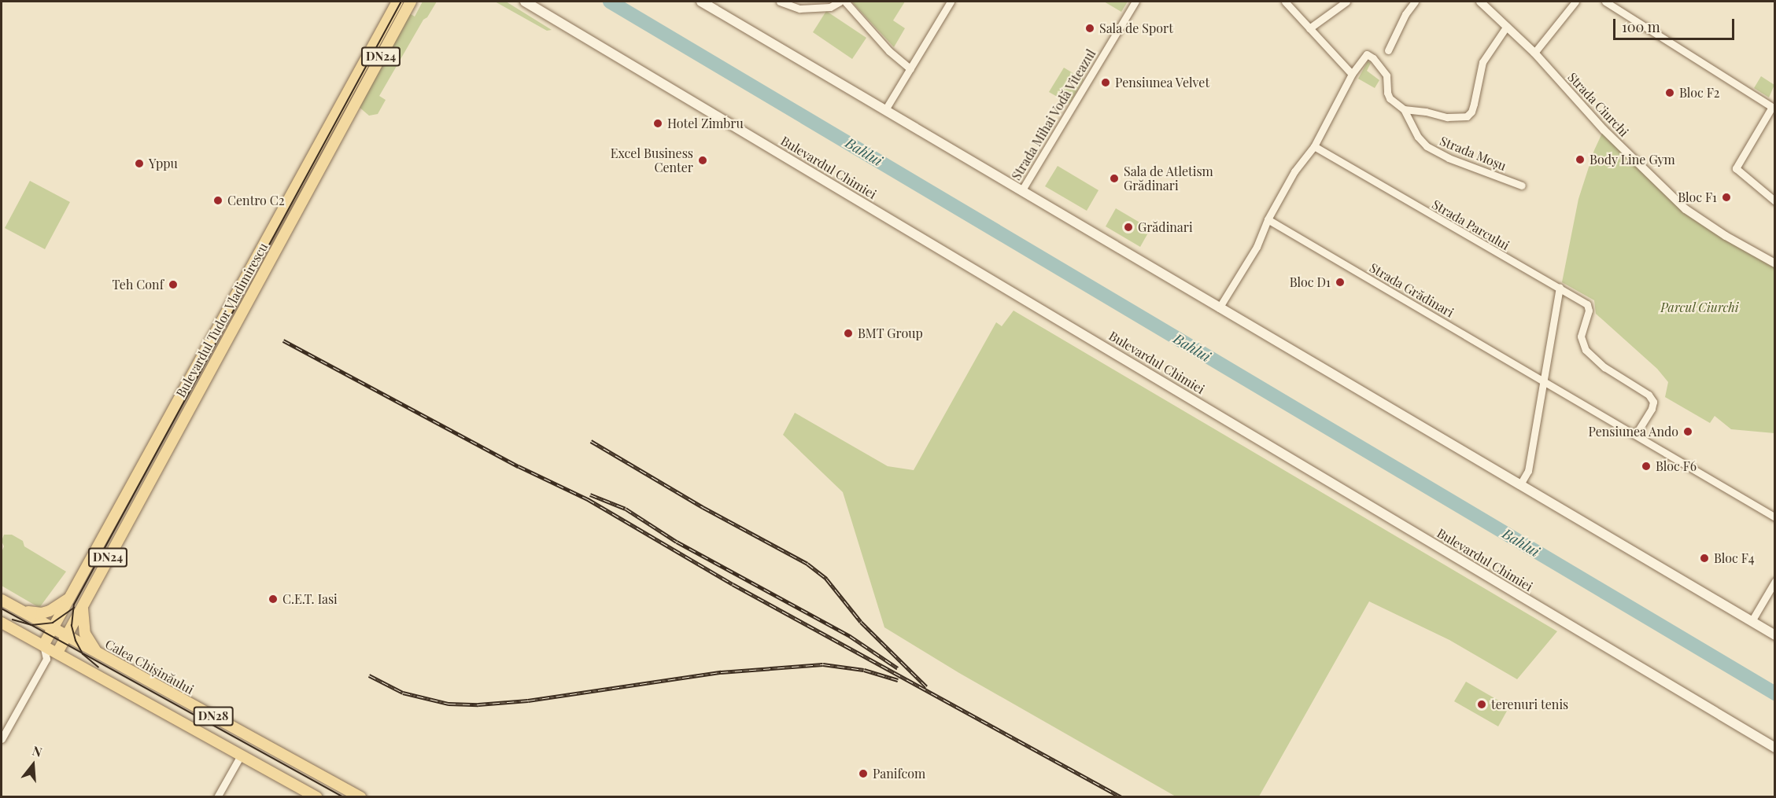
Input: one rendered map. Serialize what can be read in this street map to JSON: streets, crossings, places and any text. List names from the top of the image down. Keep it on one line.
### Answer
{"streets":{"main road":["DN24","Bulevardul Chimiei","Bulevardul Tudor Vladimirescu","Calea Chișinăului","DN28"],"street":["Strada Ciurchi","Strada Mihai Vodă Viteazul","Strada Moșu","Strada Parcului","Strada Grădinari"]},"crossings":[["Strada Parcului","Strada Grădinari"],["Bulevardul Tudor Vladimirescu","Calea Chișinăului"],["Bulevardul Tudor Vladimirescu","DN28"]],"water":["Bahlui"],"parks":["Parcul Ciurchi"],"places":["Sala de Sport","Pensiunea Velvet","Bloc F2","Hotel Zimbru","Body Line Gym","Excel Business Center","Yppu","Sala de Atletism Grădinari","Bloc F1","Centro C2","Grădinari","Bloc D1","Teh Conf","BMT Group","Pensiunea Ando","Bloc F6","Bloc F4","C.E.T. Iasi","terenuri tenis","Panifcom"],"scale_bar":"100 m","north":"top"}
